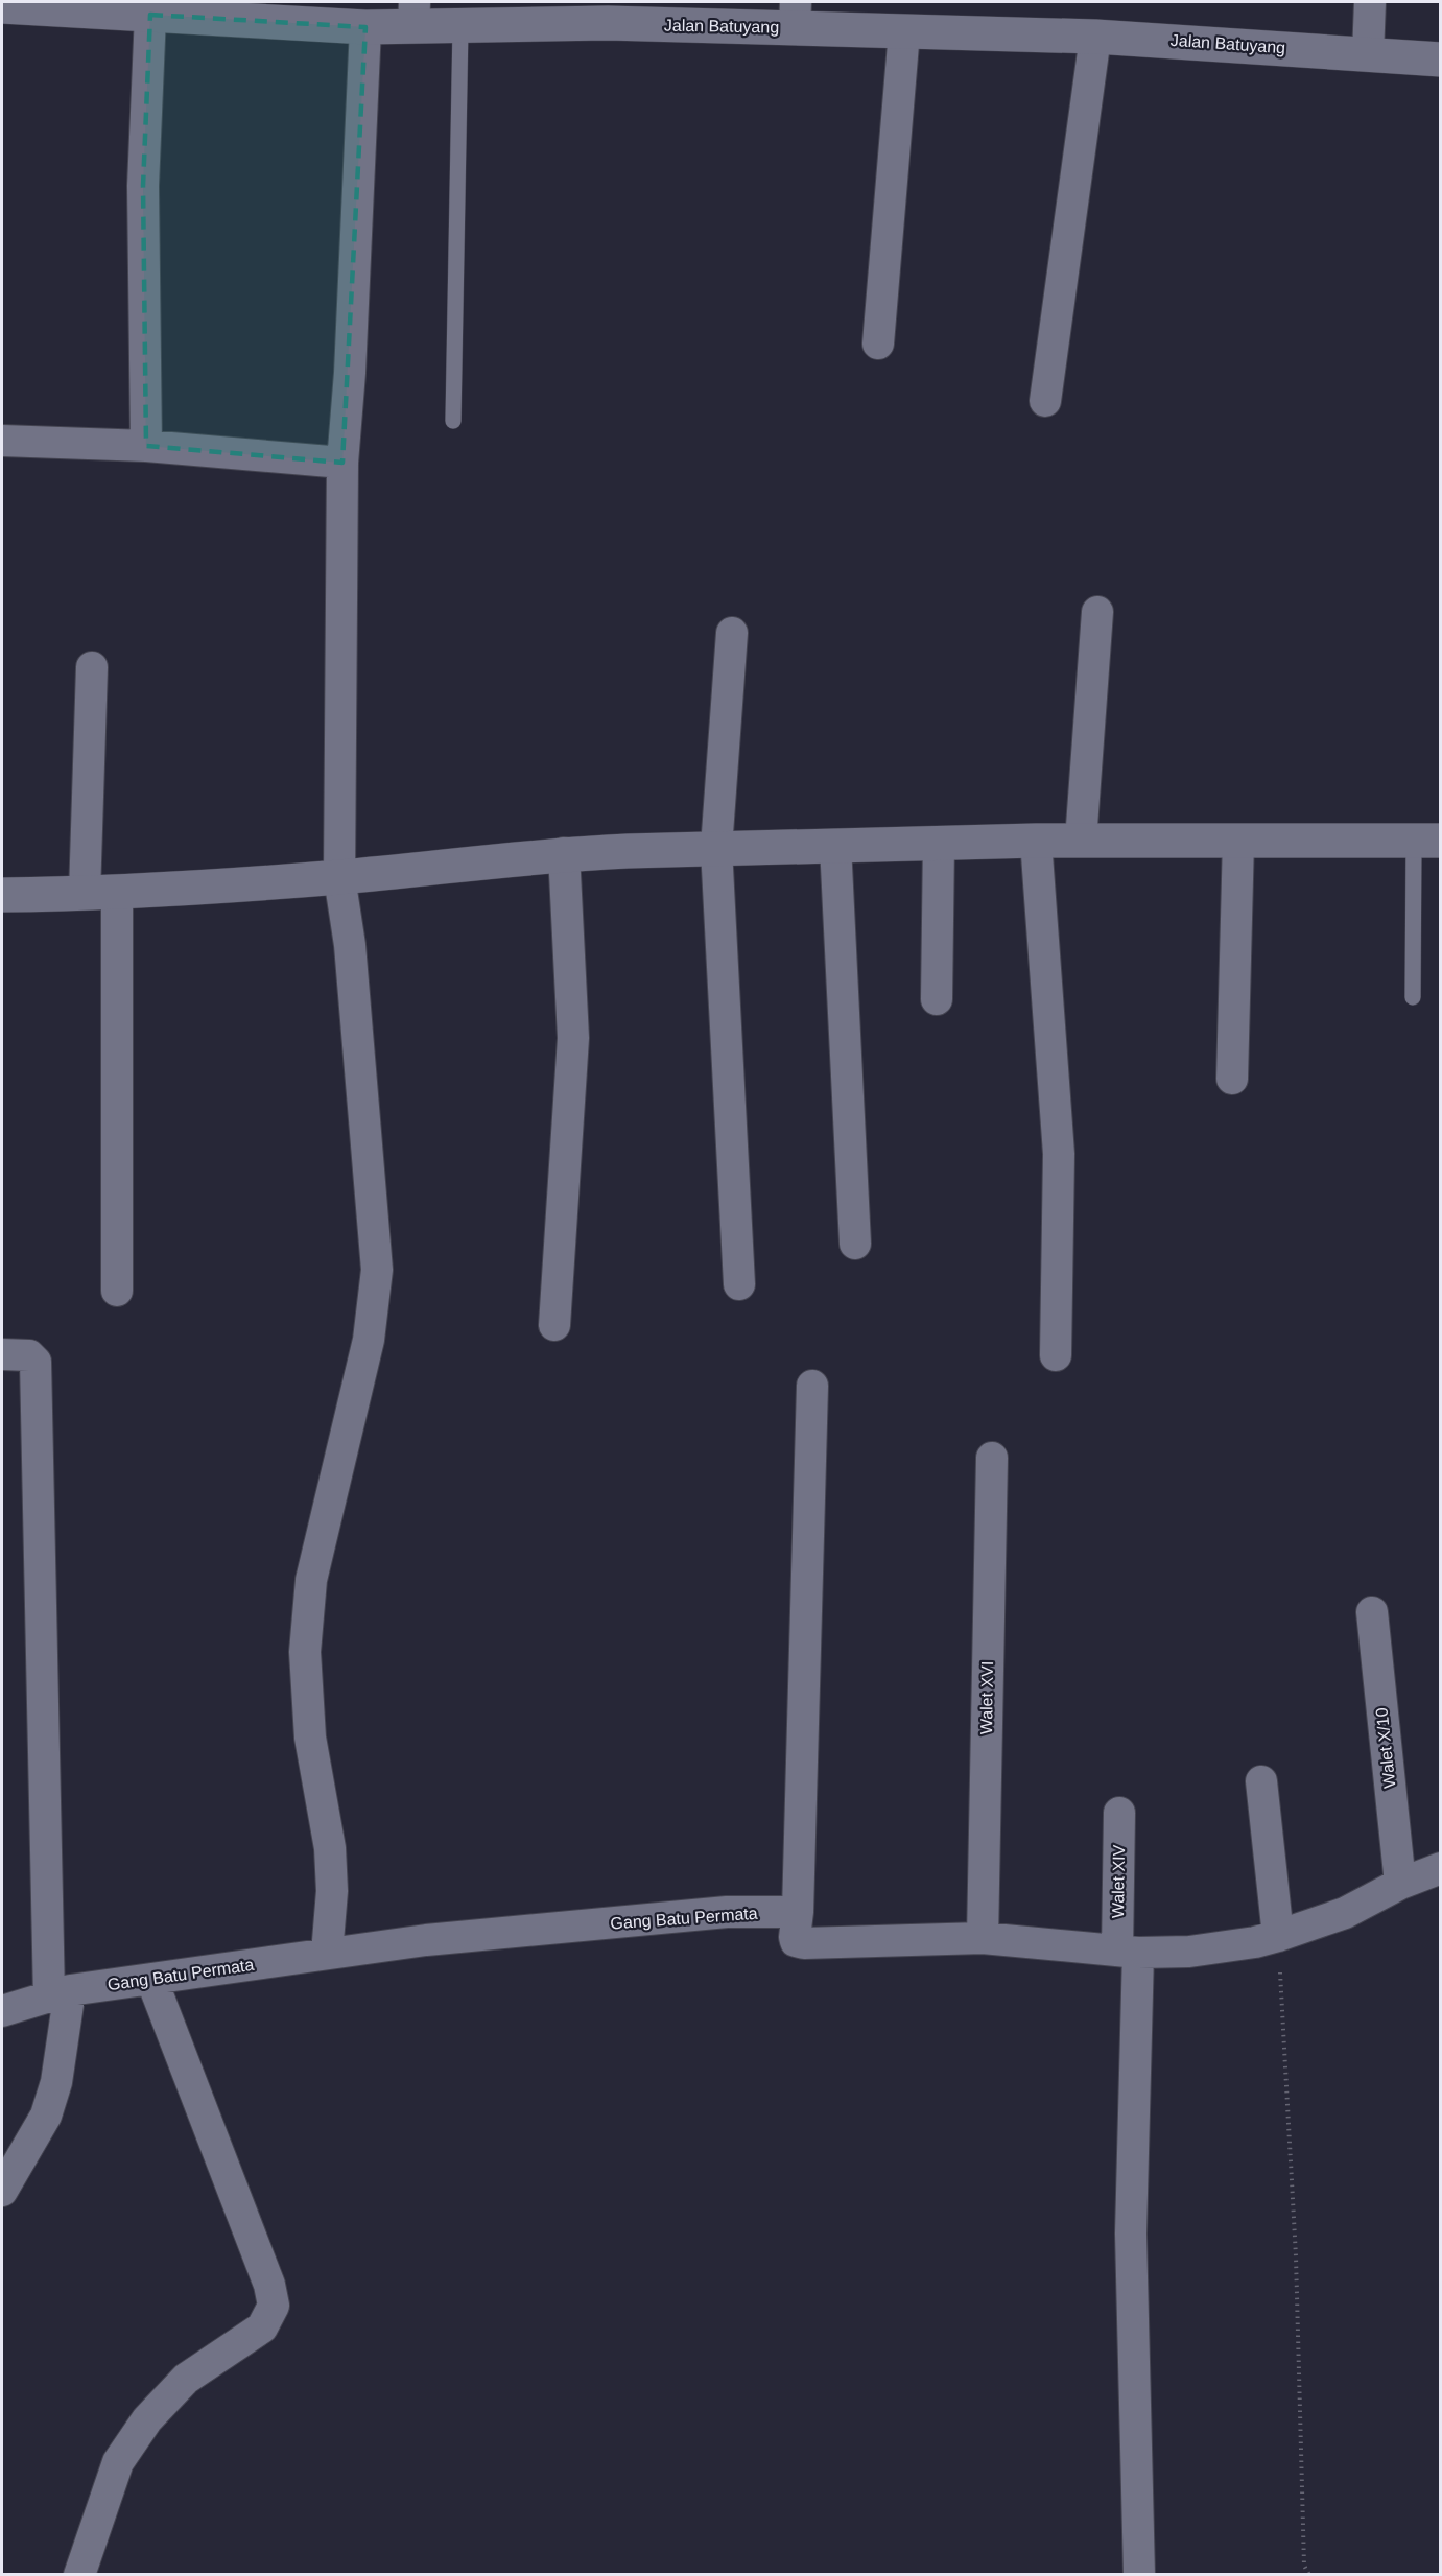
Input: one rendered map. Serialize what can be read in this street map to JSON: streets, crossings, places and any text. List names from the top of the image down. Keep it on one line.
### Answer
{"streets":{"street":["Jalan Batuyang","Walet XVI","Walet X/10","Walet XIV","Gang Batu Permata"]}}
